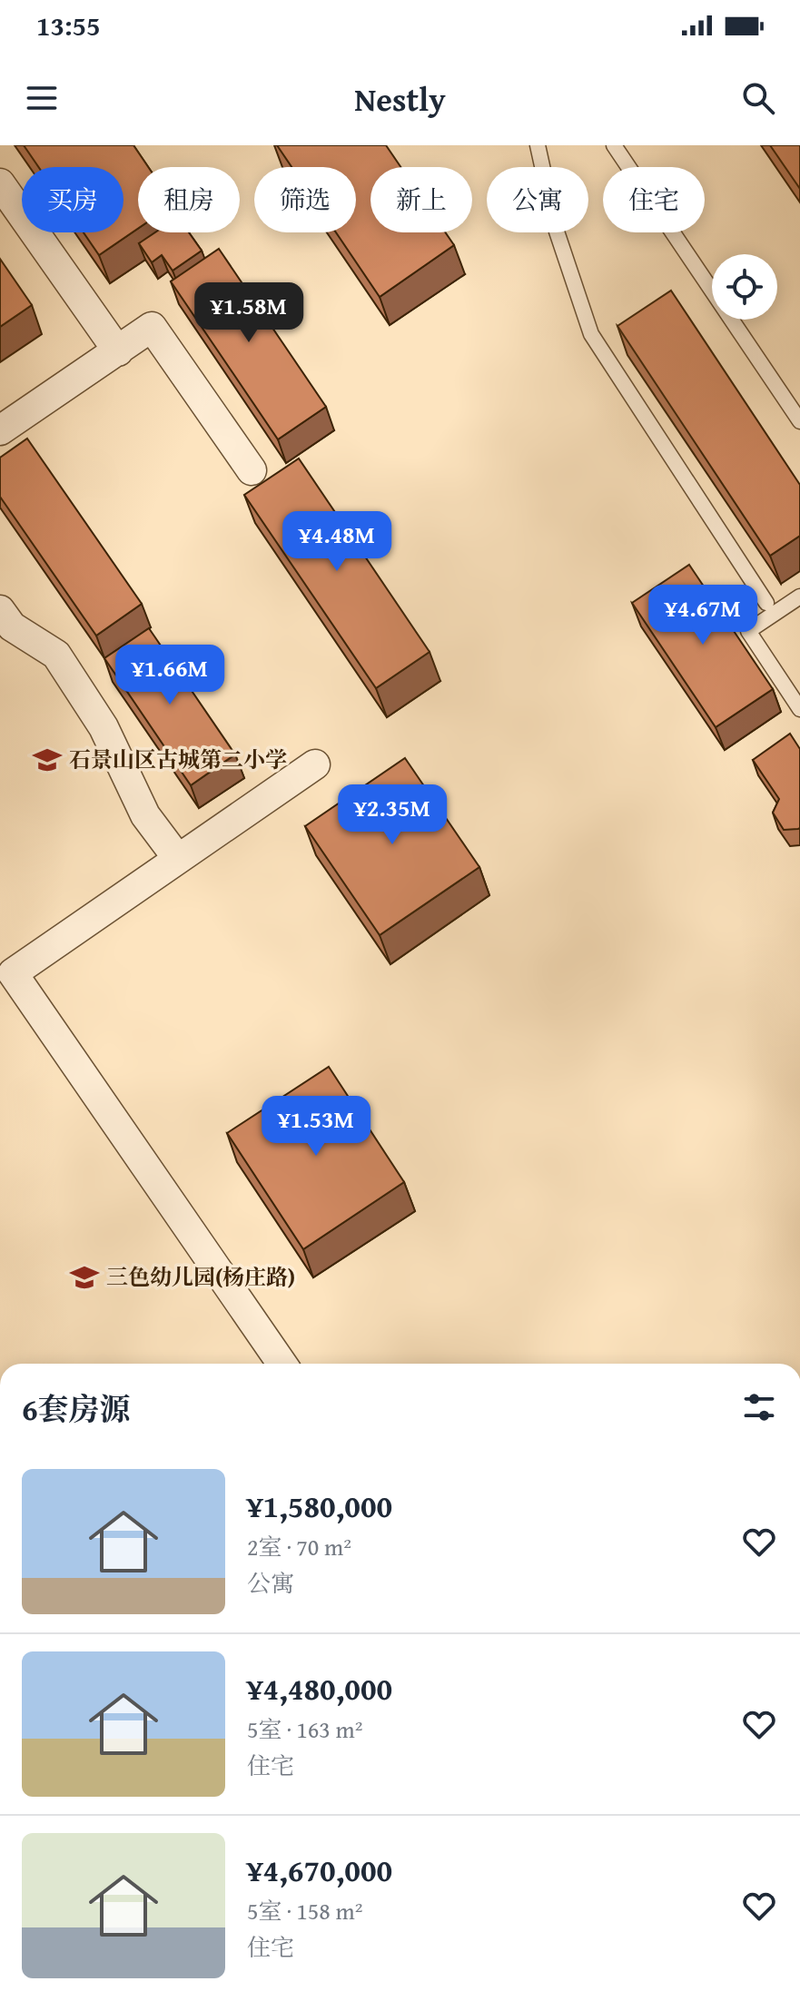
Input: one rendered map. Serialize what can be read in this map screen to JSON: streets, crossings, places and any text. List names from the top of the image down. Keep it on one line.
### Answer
{"places":{"school or university":["石景山区古城第二小学","三色幼儿园(杨庄路)"]},"page":{"status":"13:55","header":"Nestly","chip":["买房","租房","筛选","新上","公寓","住宅"],"price":["¥1.58M","¥4.48M","¥4.67M","¥1.66M","¥2.35M","¥1.53M"],"heading":"6套房源","list":[{"name":"¥1,580,000","note":"2室 · 70 m² · 公寓"},{"name":"¥4,480,000","note":"5室 · 163 m² · 住宅"},{"name":"¥4,670,000","note":"5室 · 158 m² · 住宅"}]}}
